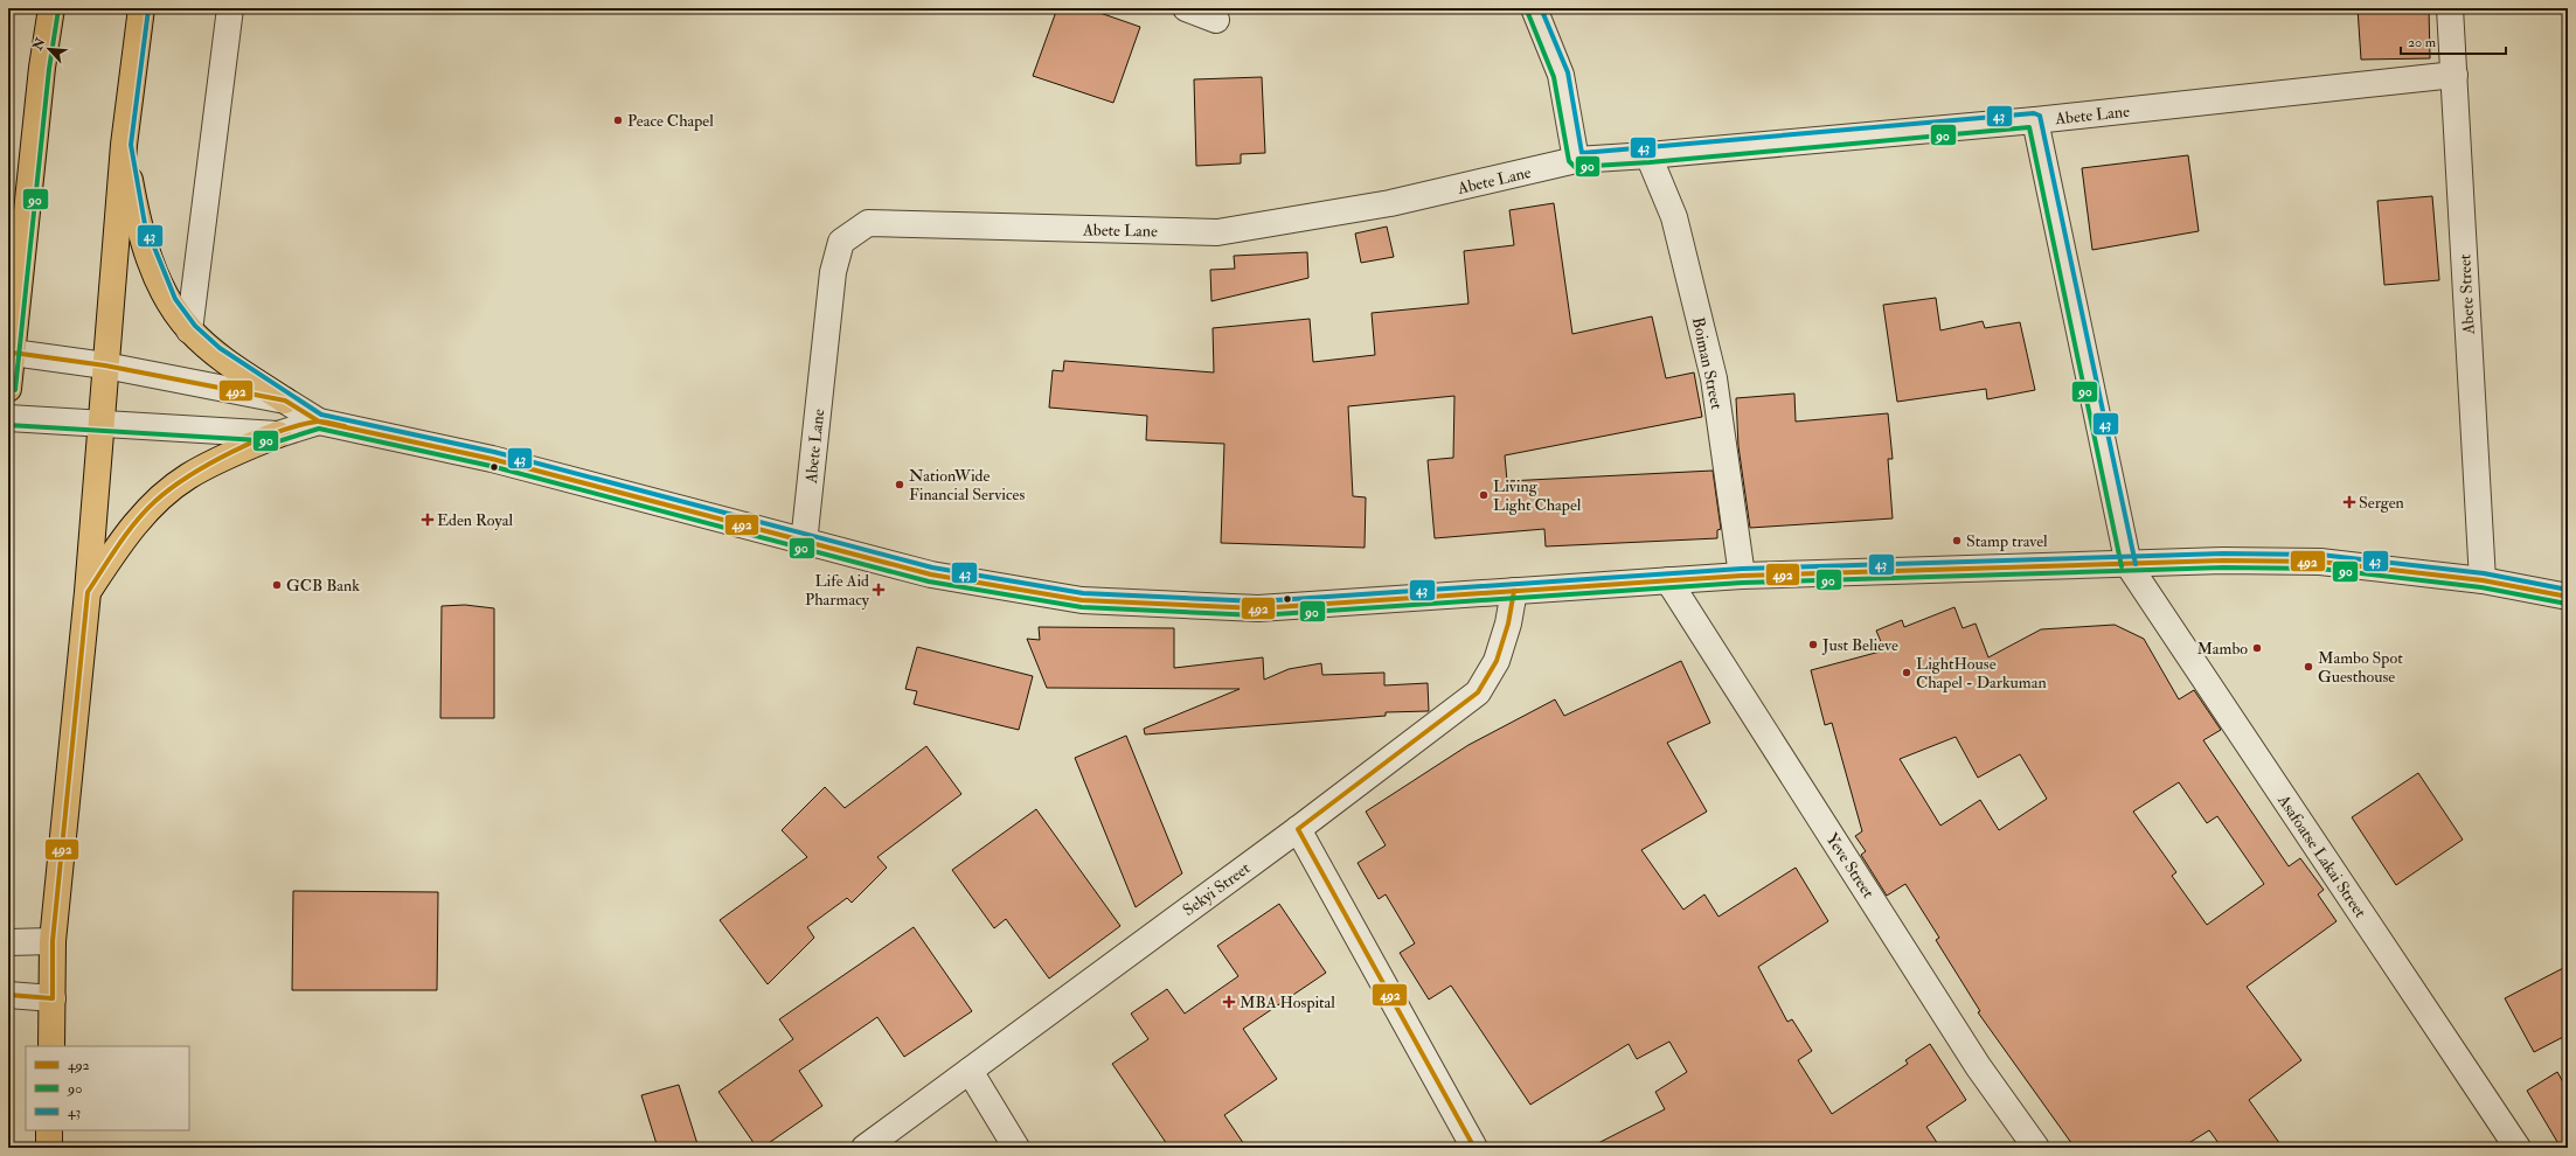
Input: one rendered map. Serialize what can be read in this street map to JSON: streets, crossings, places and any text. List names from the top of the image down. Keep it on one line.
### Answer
{"streets":{"street":["Abete Lane","Abete Street","Boiman Street","Asafoatse Lakai Street","Yeve Street","Sekyi Street"]},"crossings":[["Abete Lane","Abete Street"],["Abete Lane","Boiman Street"]],"places":{"other":["Peace Chapel","NationWide Financial Services","Living Light Chapel","Stamp travel","GCB Bank","Just Believe","Mambo","Mambo Spot Guesthouse","LightHouse Chapel - Darkuman"],"health":["Sergen","Eden Royal","Life Aid Pharmacy","MBA Hospital"]},"lines":["transit line 43","transit line 90","transit line 492"],"legend":["492","90","43"],"scale_bar":"20 m","north":"top left"}
